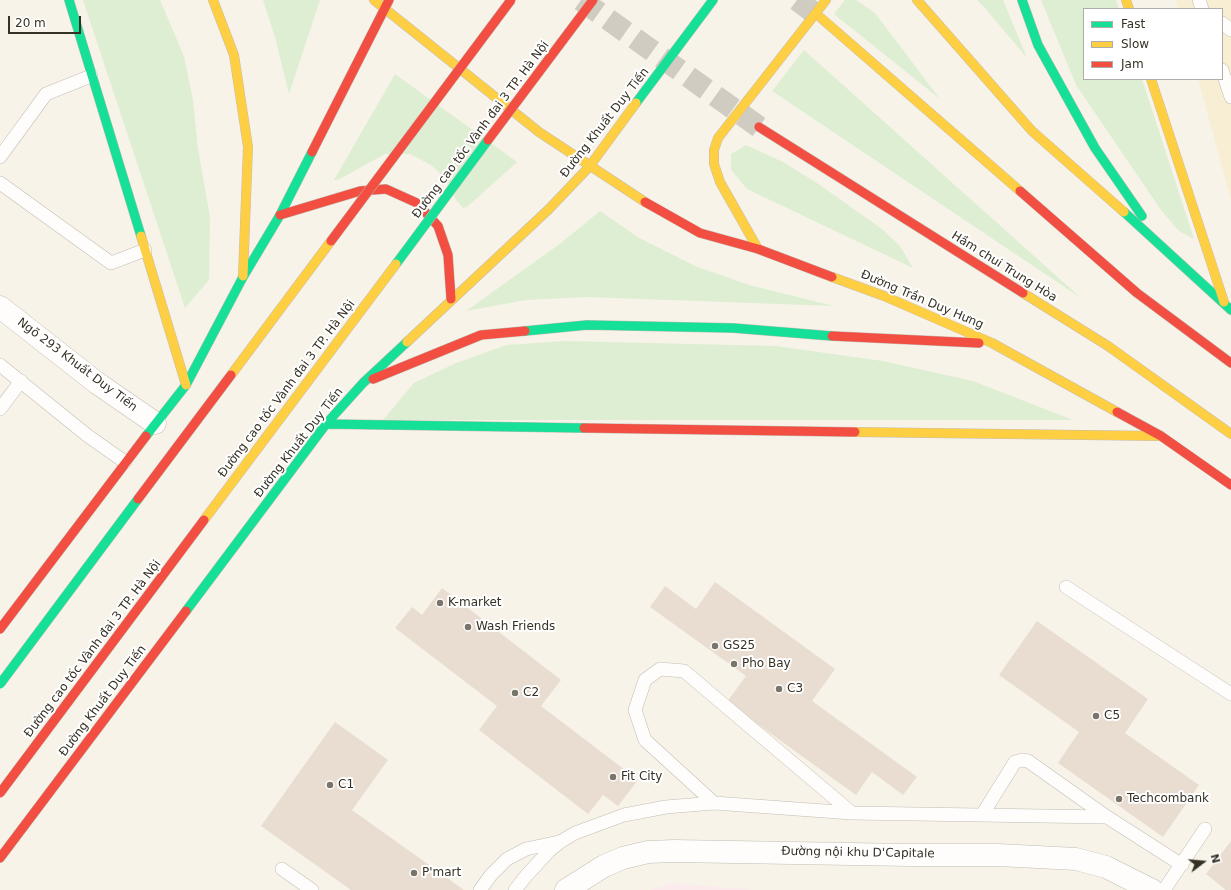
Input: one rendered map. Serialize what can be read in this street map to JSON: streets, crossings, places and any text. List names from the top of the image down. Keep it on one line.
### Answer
{"streets":{"main road":["Đường Khuất Duy Tiến","Đường cao tốc Vành đai 3 TP. Hà Nội","Hầm chui Trung Hòa","Đường Trần Duy Hưng"],"street":["Ngõ 293 Khuất Duy Tiến","Đường nội khu D'Capitale"]},"crossings":[["Đường Khuất Duy Tiến","Đường Trần Duy Hưng"]],"places":["K-market","Wash Friends","GS25","Pho Bay","C3","C2","C5","Fit City","C1","Techcombank","P'mart"],"legend":["Fast","Slow","Jam"],"scale_bar":"20 m","north":"right"}
